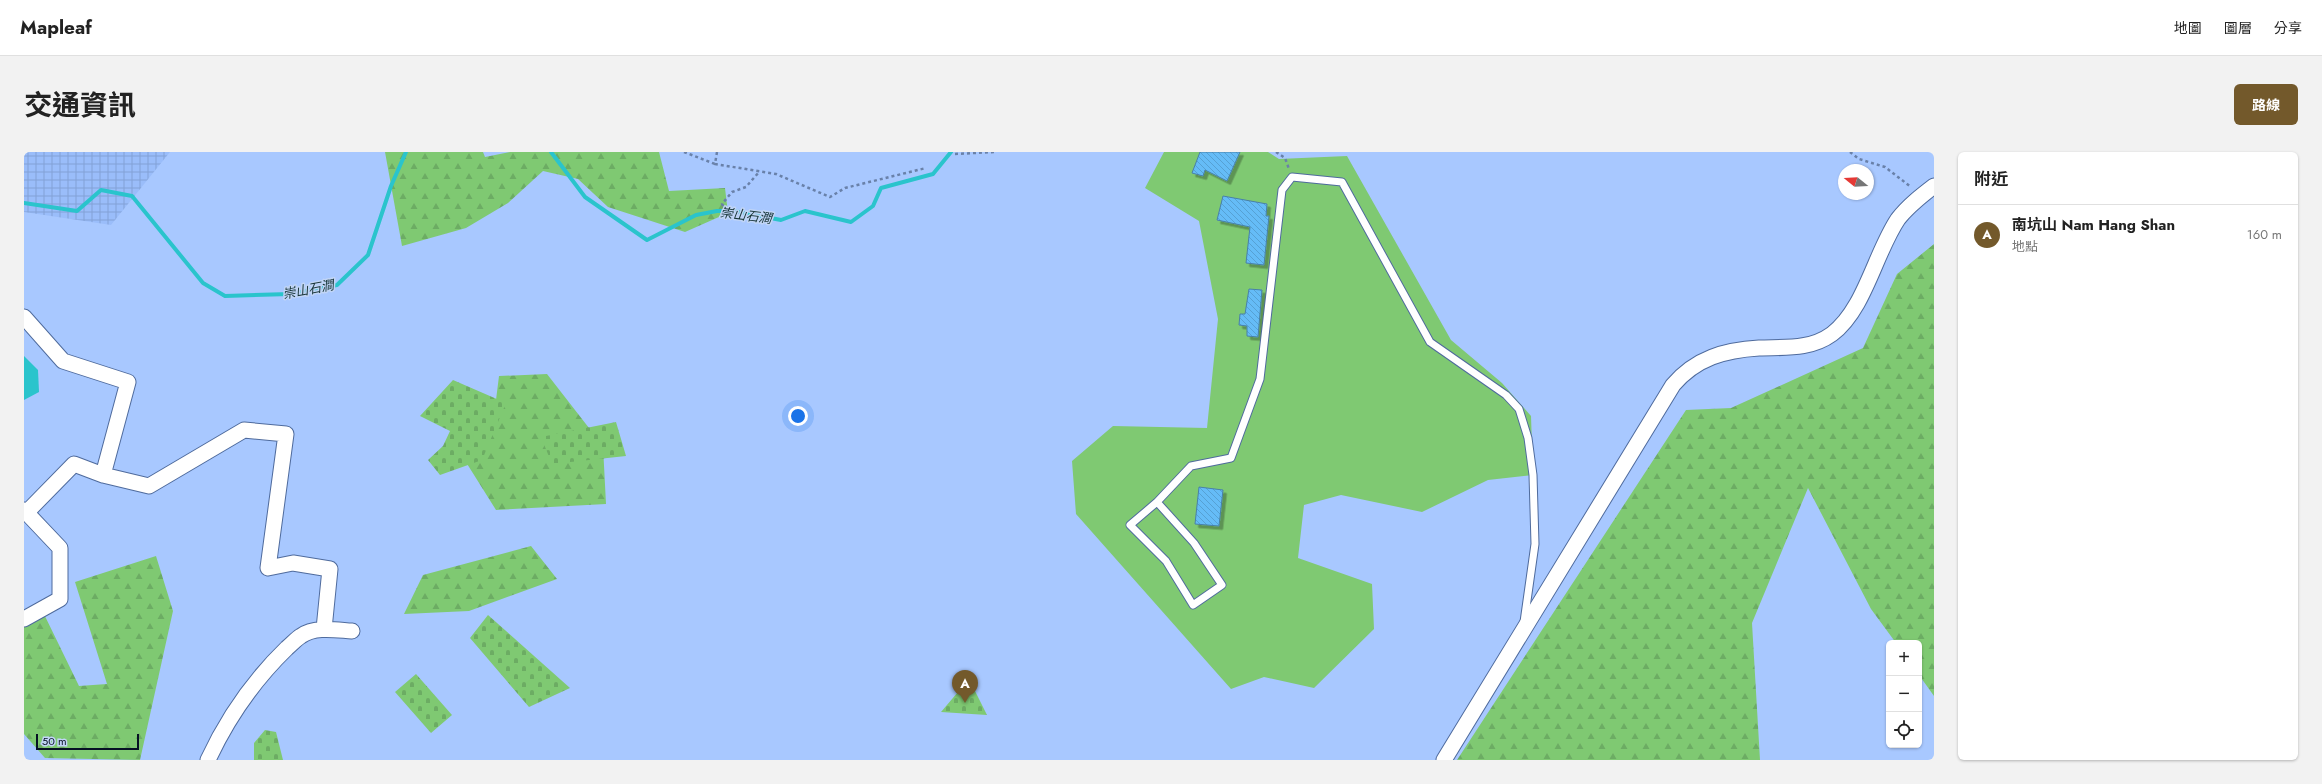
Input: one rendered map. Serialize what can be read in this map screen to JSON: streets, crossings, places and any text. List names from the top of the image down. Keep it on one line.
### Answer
{"water":["崇山石澗"],"scale_bar":"50 m","north":"left","page":{"header":"Mapleaf","nav":["地圖","圖層","分享"],"title":"交通資訊","buttons":"路線","heading":"附近","list":[{"mark":"A","name":"南坑山 Nam Hang Shan","note":"地點","value":"160 m"}],"map_buttons":["+","−"],"pins":"A","scale":"50 m"}}
